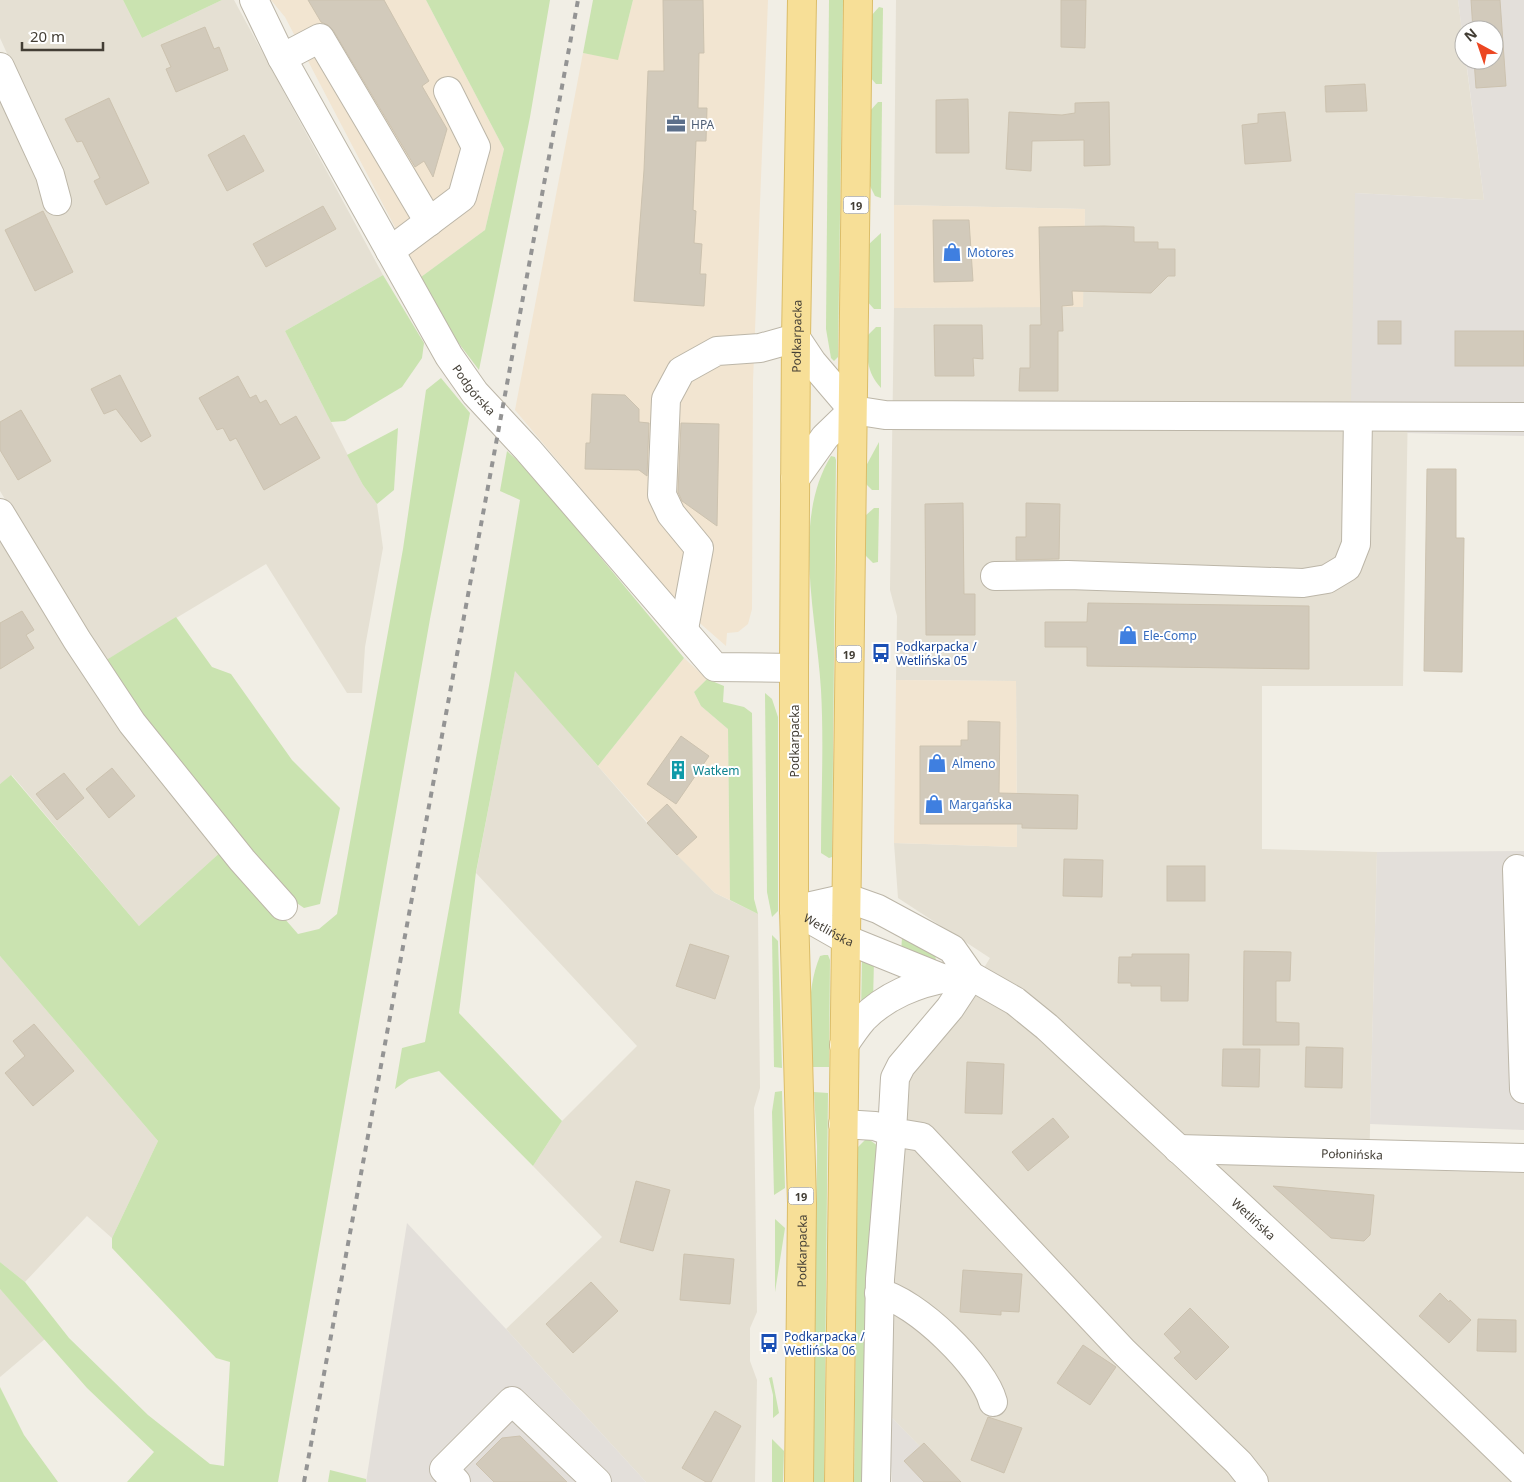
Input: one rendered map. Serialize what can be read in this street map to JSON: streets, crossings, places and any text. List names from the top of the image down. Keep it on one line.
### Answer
{"streets":{"main road":["19","Podkarpacka"],"street":["Podgórska","Wetlińska","Połonińska"]},"crossings":[["19","Wetlińska"],["Podkarpacka","Podgórska"],["Podkarpacka","Wetlińska"],["Wetlińska","Połonińska"]],"places":{"office":["HPA"],"shop":["Motores","Ele-Comp","Almeno","Margańska"],"bus stop":["Podkarpacka / Wetlińska 05","Podkarpacka / Wetlińska 06"],"building":["Watkem"]},"scale_bar":"20 m","north":"top left"}
